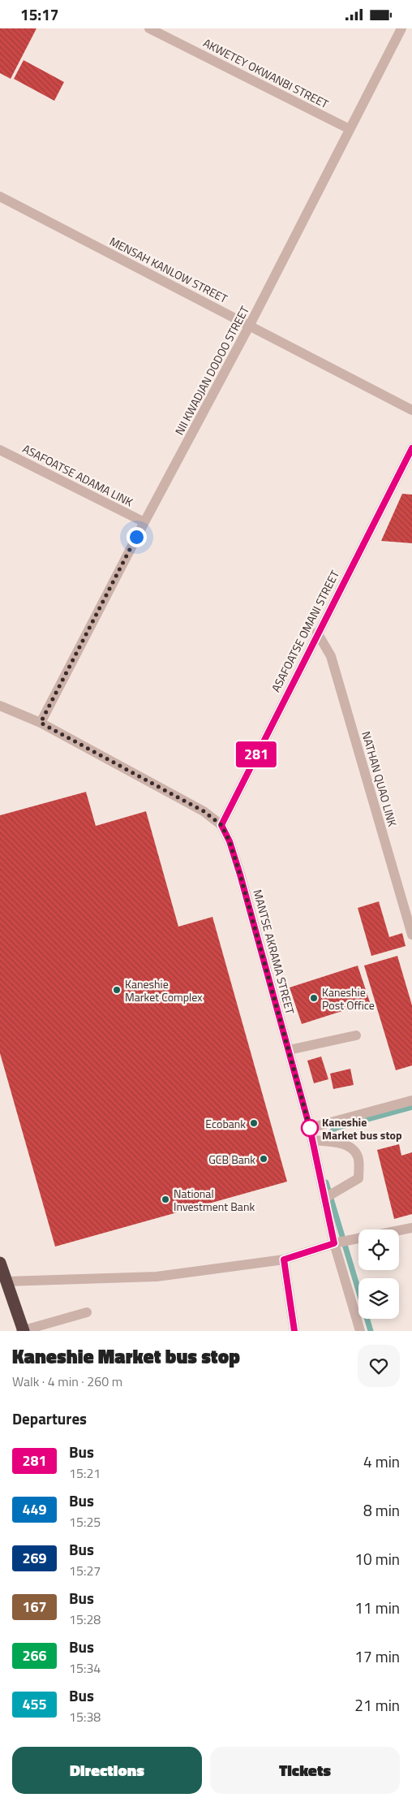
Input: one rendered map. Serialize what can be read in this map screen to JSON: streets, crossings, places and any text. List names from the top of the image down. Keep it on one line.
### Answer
{"streets":{"street":["AKWETEY OKWANBI STREET","MENSAH KANLOW STREET","NII KWADJAN DODOO STREET","ASAFOATSE ADAMA LINK","ASAFOATSE OMANI STREET","NATHAN QUAO LINK","MANTSE AKRAMA STREET"]},"crossings":[["AKWETEY OKWANBI STREET","NII KWADJAN DODOO STREET"],["MENSAH KANLOW STREET","NII KWADJAN DODOO STREET"],["NII KWADJAN DODOO STREET","ASAFOATSE ADAMA LINK"],["NII KWADJAN DODOO STREET","MANTSE AKRAMA STREET"],["ASAFOATSE OMANI STREET","NATHAN QUAO LINK"],["ASAFOATSE OMANI STREET","MANTSE AKRAMA STREET"]],"places":["Kaneshie Market Complex","Kaneshie Post Office","Ecobank","Kaneshie Market bus stop","GCB Bank","National Investment Bank"],"lines":["bus line 281"],"page":{"status":"15:17","on_map":"281","heading":[["Kaneshie Market bus stop","Walk · 4 min · 260 m"],"Departures"],"list":[{"mark":"281","name":"Bus","note":"15:21","value":"4 min"},{"mark":"449","name":"Bus","note":"15:25","value":"8 min"},{"mark":"269","name":"Bus","note":"15:27","value":"10 min"},{"mark":"167","name":"Bus","note":"15:28","value":"11 min"},{"mark":"266","name":"Bus","note":"15:34","value":"17 min"},{"mark":"455","name":"Bus","note":"15:38","value":"21 min"}],"buttons":["Directions","Tickets"]}}
